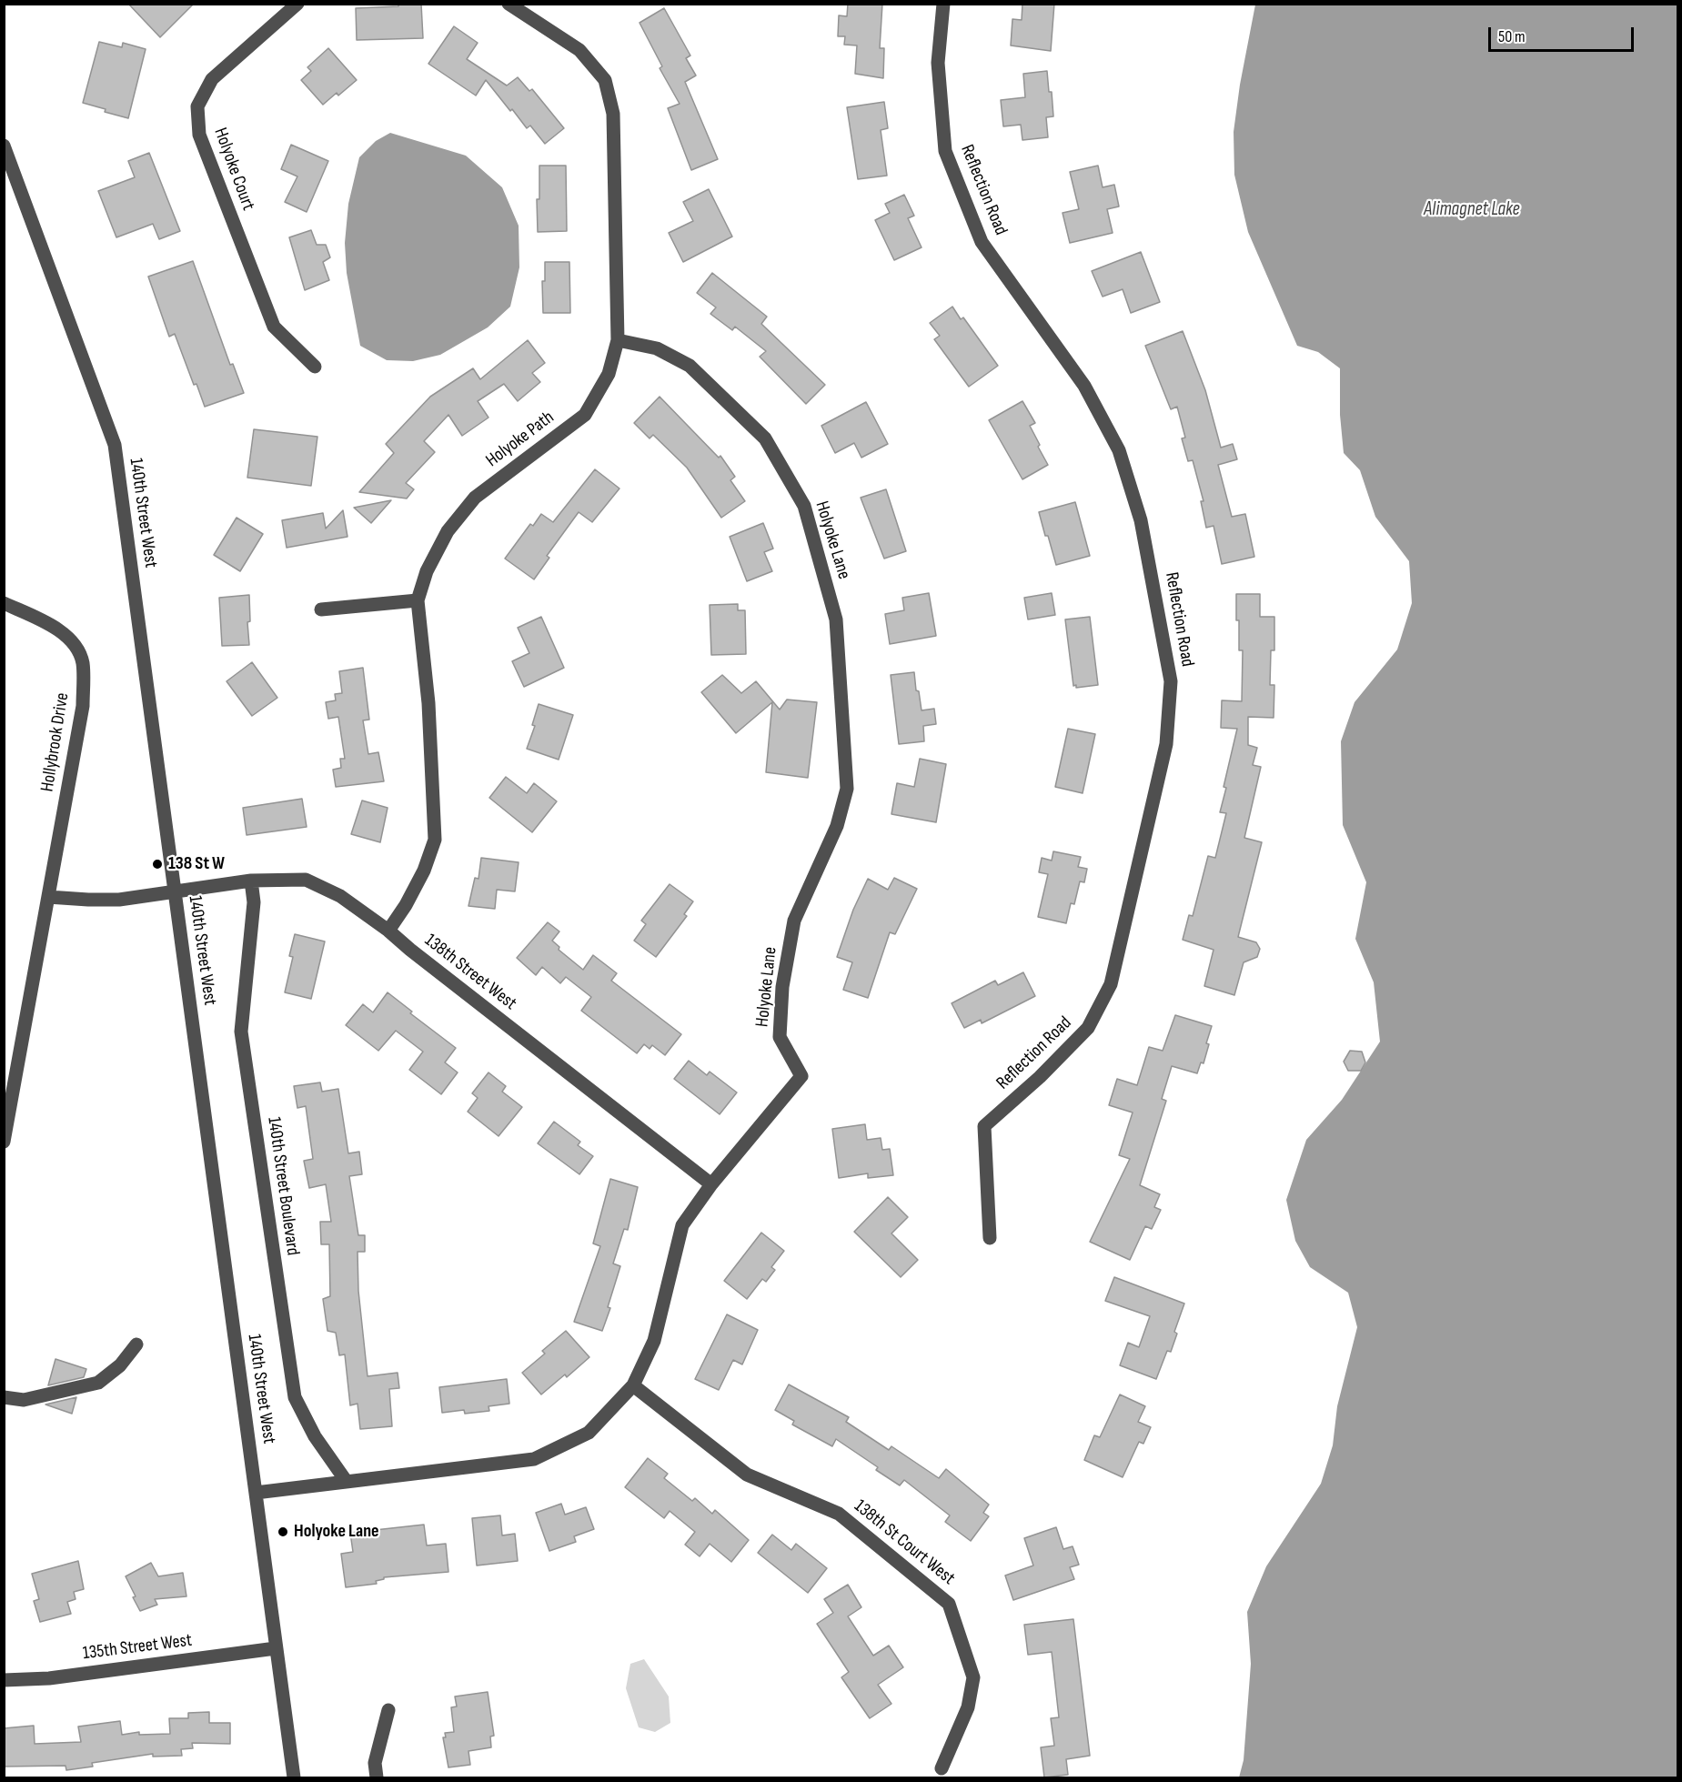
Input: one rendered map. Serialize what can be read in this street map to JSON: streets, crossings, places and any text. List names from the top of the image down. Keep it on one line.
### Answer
{"streets":{"street":["Holyoke Court","Reflection Road","Holyoke Path","140th Street West","Holyoke Lane","Hollybrook Drive","138th Street West","140th Street Boulevard","138th St Court West","135th Street West"]},"crossings":[["Holyoke Path","Holyoke Lane"],["Holyoke Path","138th Street West"],["140th Street West","Holyoke Lane"],["140th Street West","138th Street West"],["140th Street West","135th Street West"],["Holyoke Lane","138th Street West"],["Holyoke Lane","140th Street Boulevard"],["Holyoke Lane","138th St Court West"],["Hollybrook Drive","138th Street West"],["138th Street West","140th Street Boulevard"]],"water":["Alimagnet Lake"],"places":["138 St W","Holyoke Lane"],"scale_bar":"50 m"}
